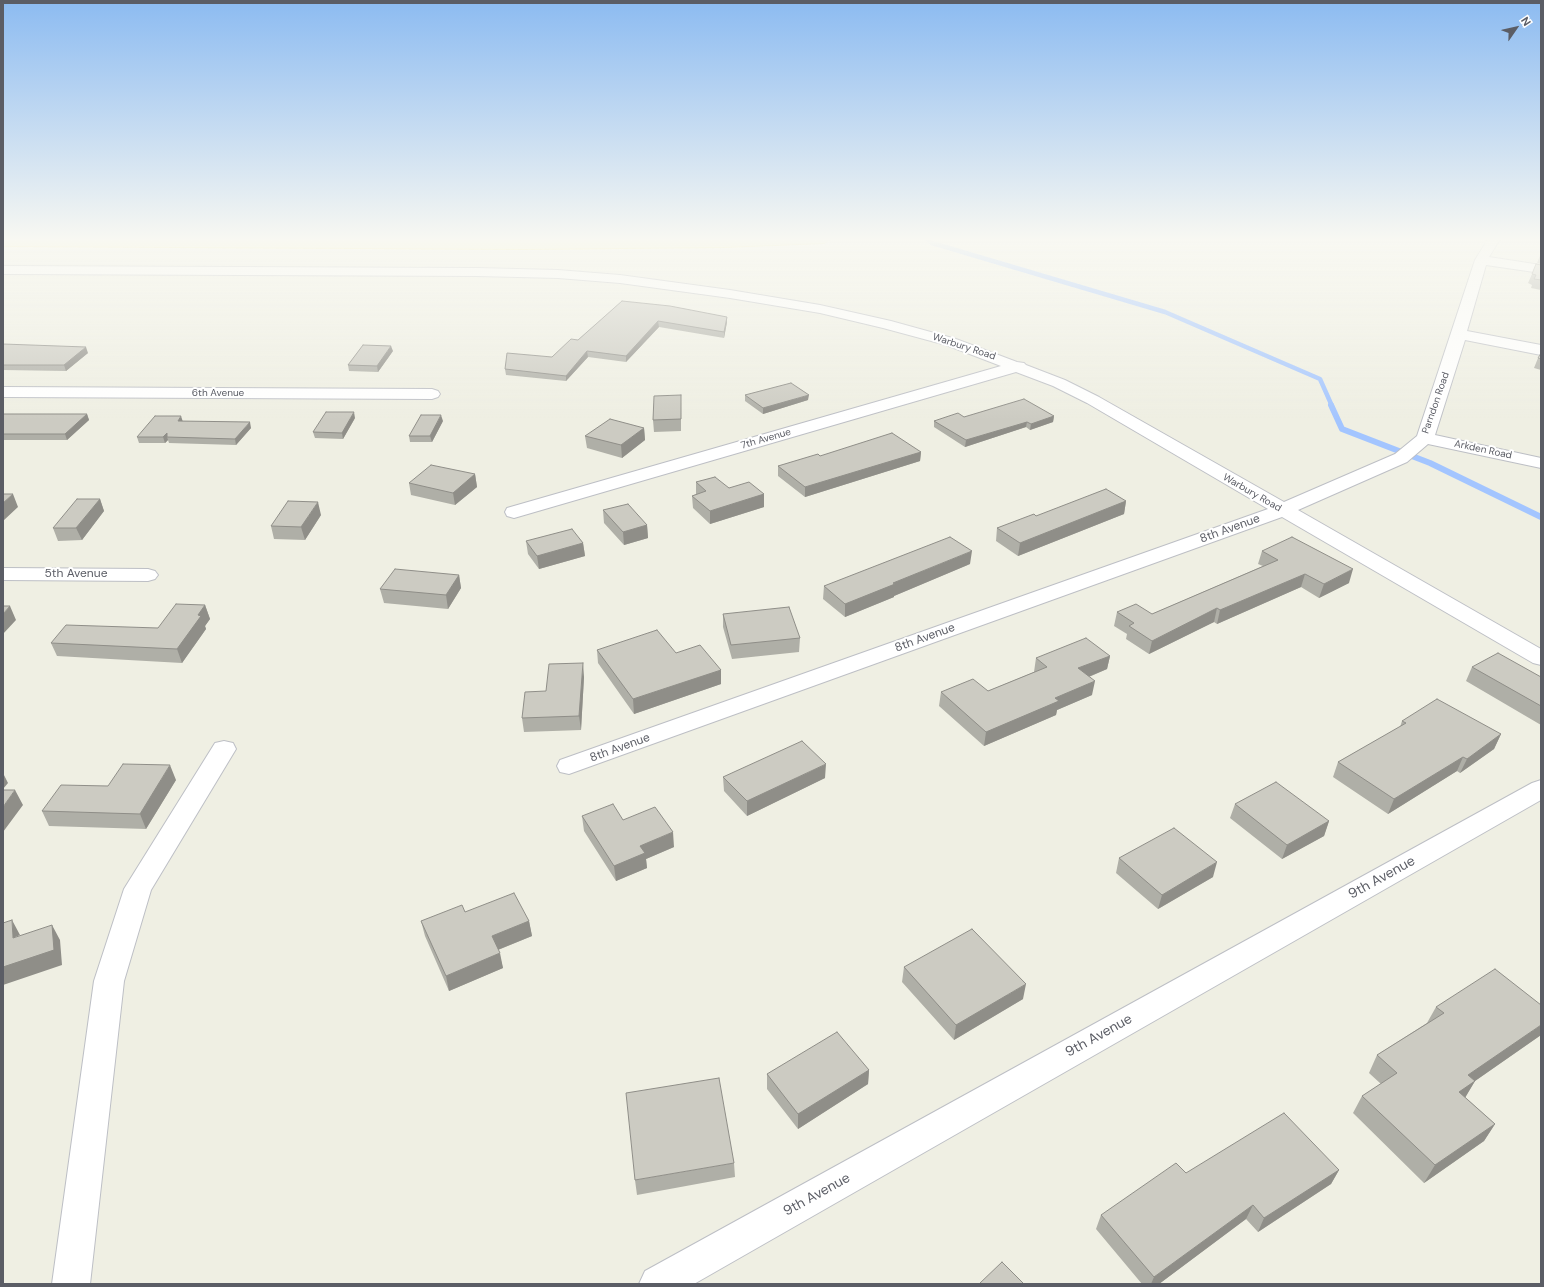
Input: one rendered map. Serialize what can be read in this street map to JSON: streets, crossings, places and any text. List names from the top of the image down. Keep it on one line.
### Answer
{"streets":{"street":["Warbury Road","6th Avenue","Parndon Road","7th Avenue","Arkden Road","8th Avenue","5th Avenue","9th Avenue"]},"crossings":[["Warbury Road","Parndon Road"],["Warbury Road","7th Avenue"],["Warbury Road","8th Avenue"],["Parndon Road","Arkden Road"],["Parndon Road","8th Avenue"]],"north":"top right"}
